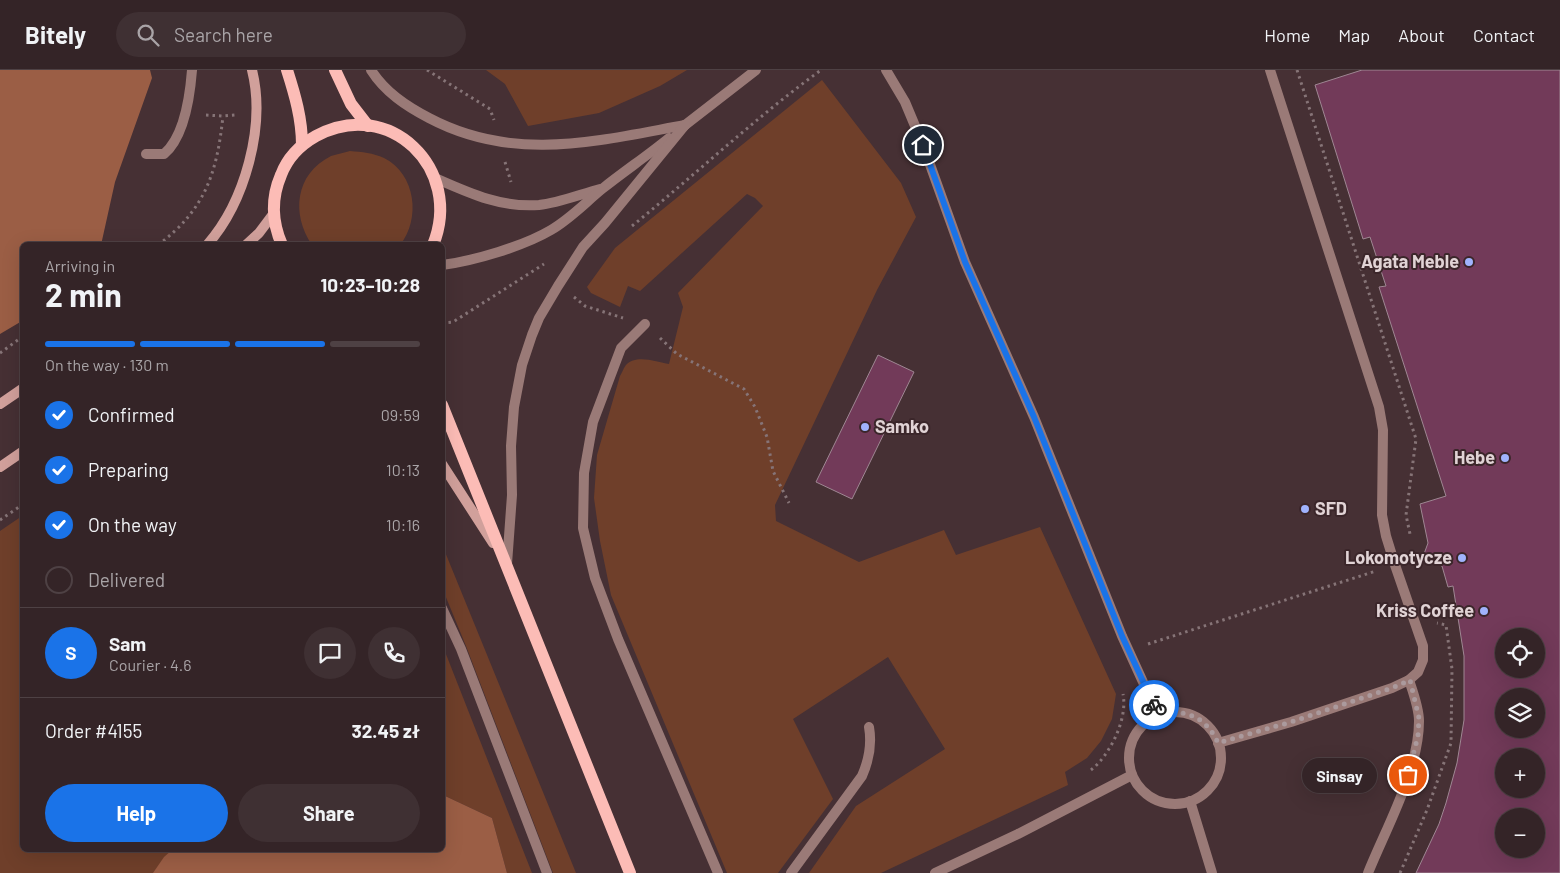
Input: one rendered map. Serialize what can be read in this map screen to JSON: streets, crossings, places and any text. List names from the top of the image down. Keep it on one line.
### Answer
{"places":["Agata Meble","Samko","Hebe","SFD","Lokomotycze","Kriss Coffee","Sinsay"],"page":{"header":"Bitely","search":"Search here","nav":["Home","Map","About","Contact"],"heading":["2 min","Arriving in","10:23–10:28"],"panel":["Sam","Courier · 4.6","Order #4155","32.45 zł"],"bar":"On the way · 130 m","list":[["Confirmed","09:59"],["Preparing","10:13"],["On the way","10:16"],"Delivered"],"round":"S","map_buttons":["+","−"],"bubble":"Sinsay","buttons":["Help","Share"]}}
